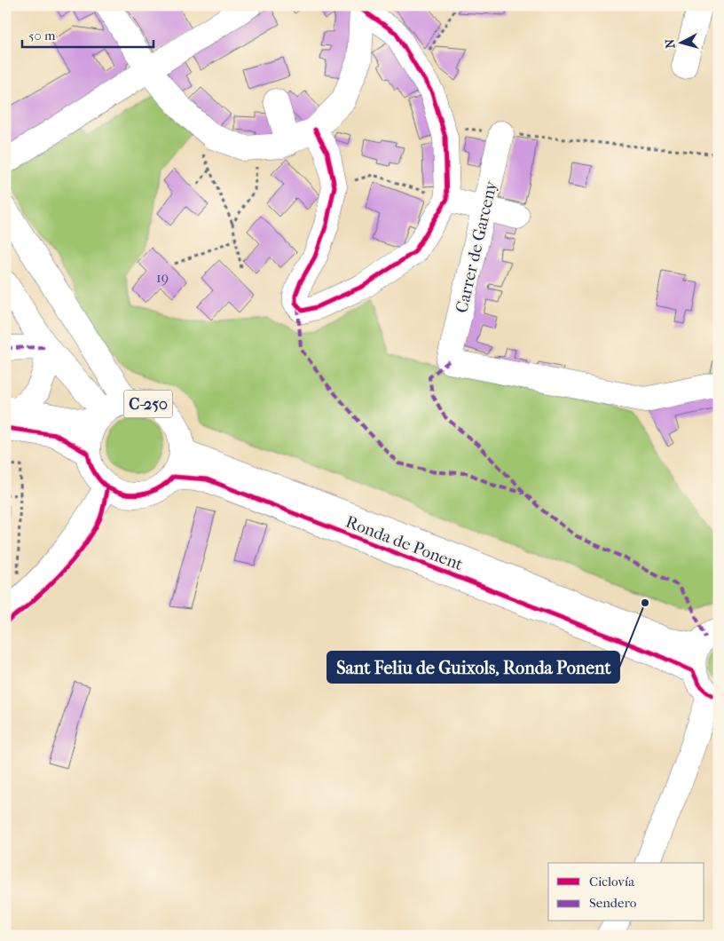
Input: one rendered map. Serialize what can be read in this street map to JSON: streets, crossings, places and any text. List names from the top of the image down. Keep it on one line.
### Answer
{"streets":{"street":["Carrer de Garceny","C-250","Ronda de Ponent"]},"crossings":[["C-250","Ronda de Ponent"]],"places":["Sant Feliu de Guixols, Ronda Ponent"],"house_numbers":["19"],"legend":["Ciclovía","Sendero"],"scale_bar":"50 m","north":"left"}
